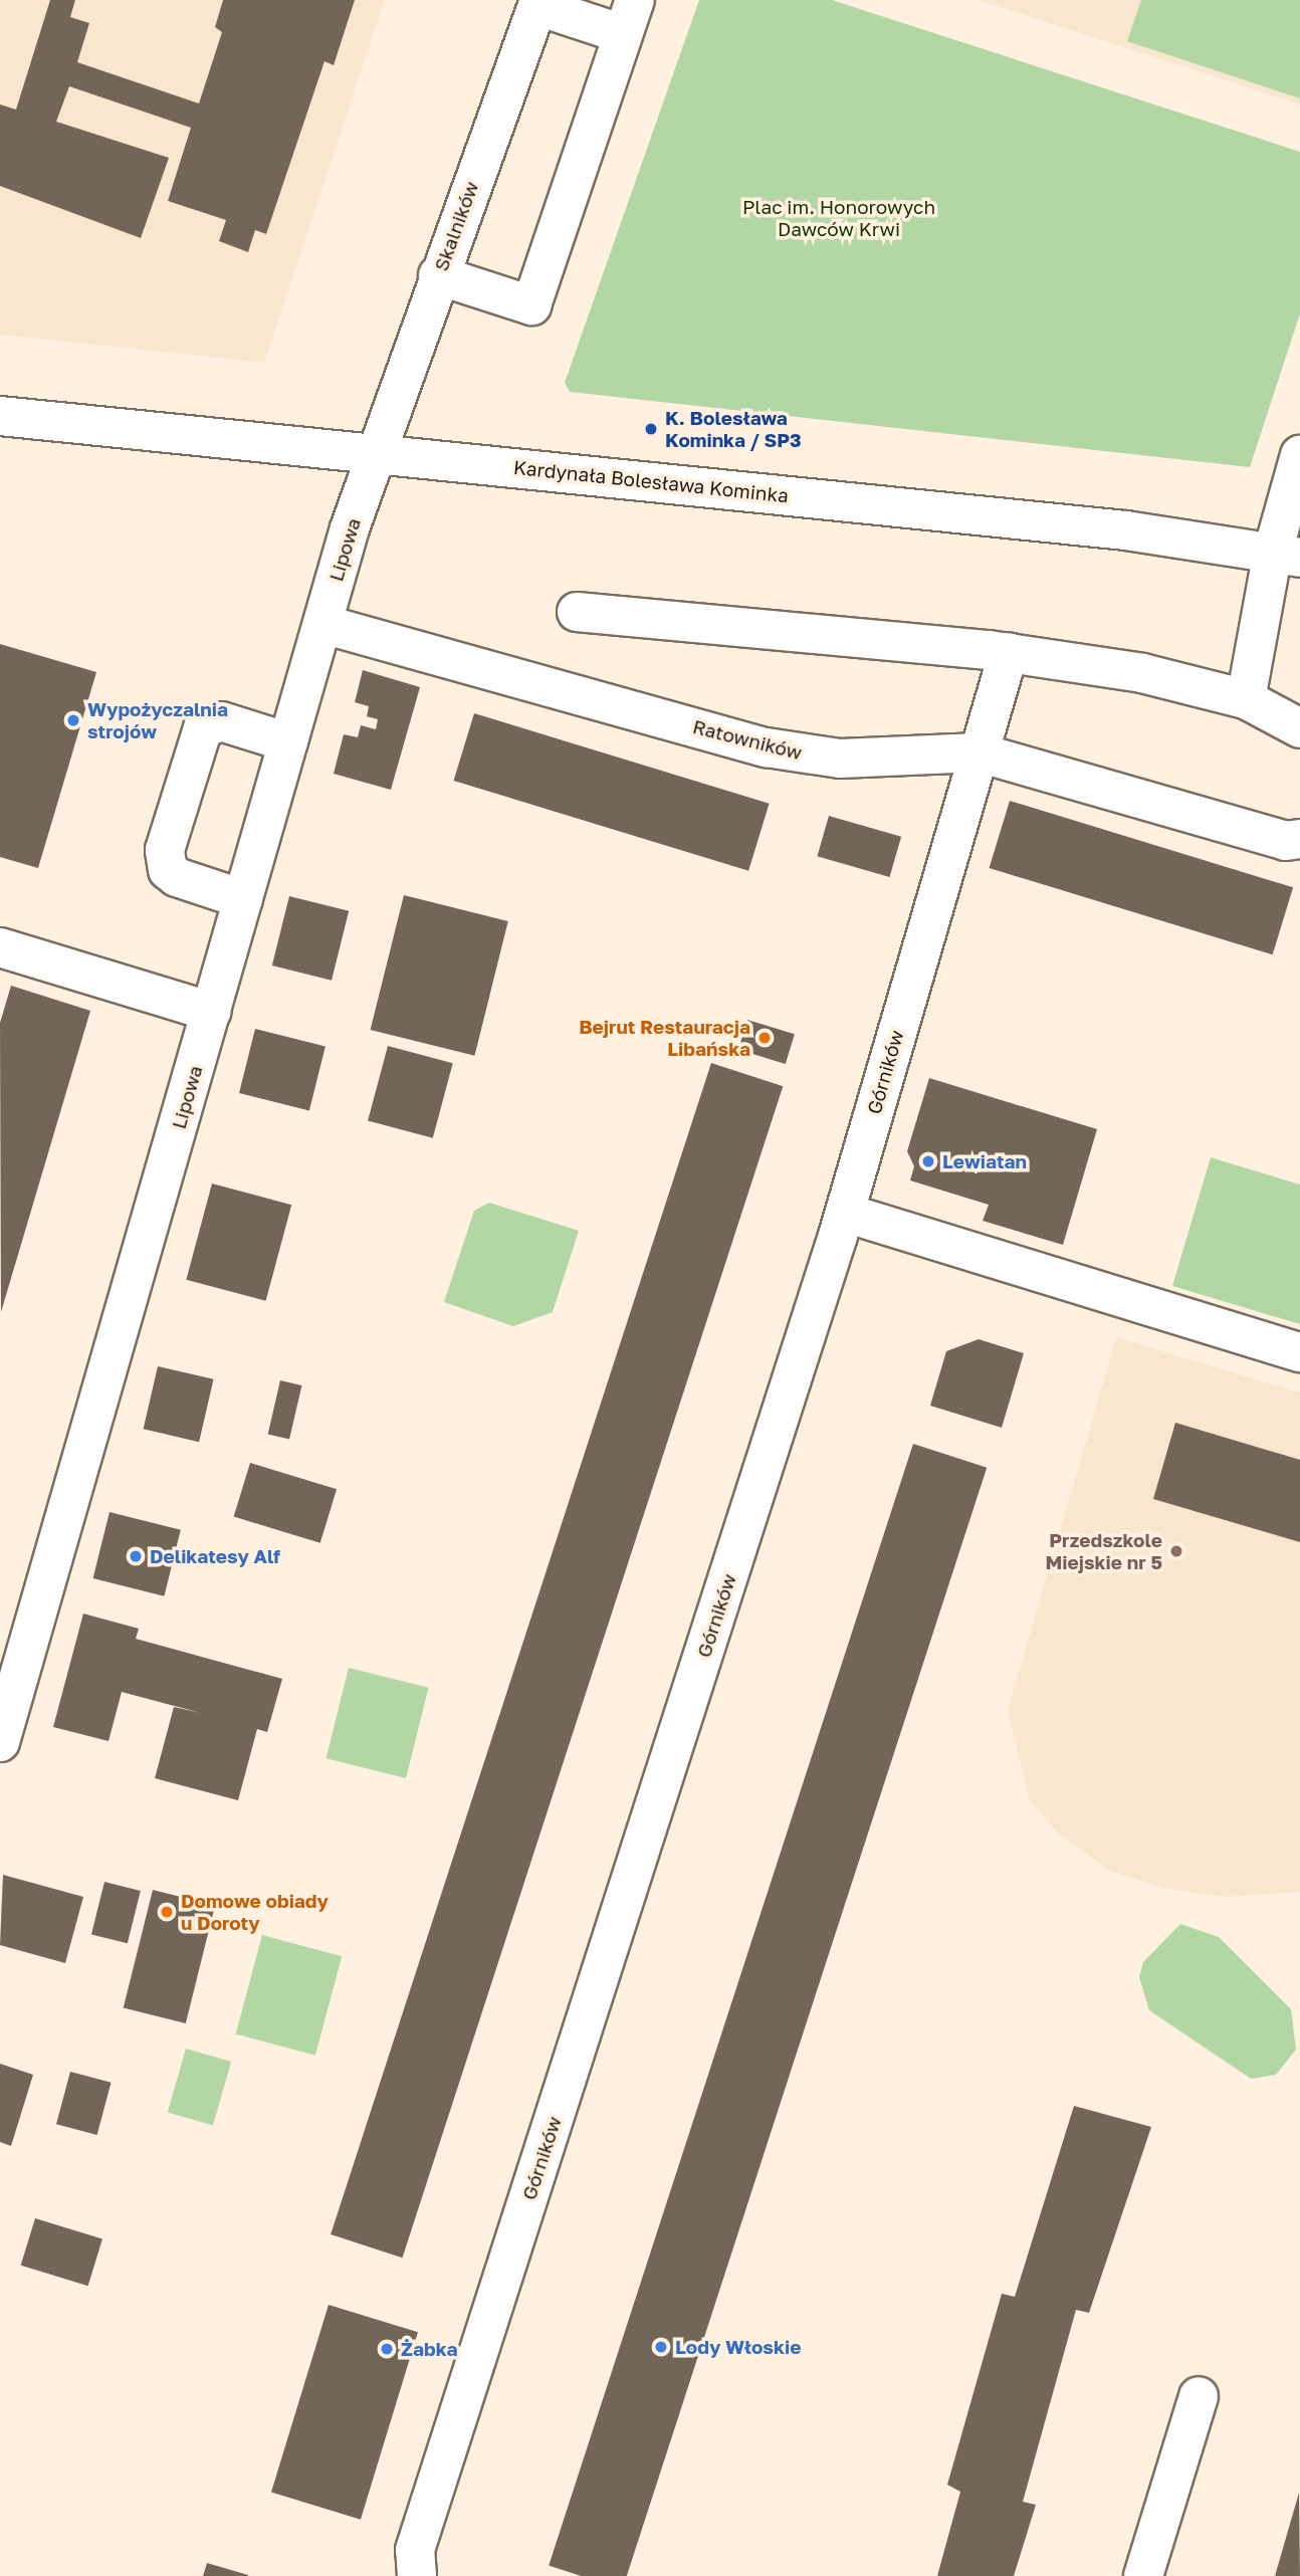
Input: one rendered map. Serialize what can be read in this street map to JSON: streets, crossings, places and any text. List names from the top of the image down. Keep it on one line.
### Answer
{"streets":{"street":["Skalników","Kardynała Bolesława Kominka","Lipowa","Ratowników","Górników"]},"crossings":[["Skalników","Kardynała Bolesława Kominka"],["Skalników","Lipowa"],["Kardynała Bolesława Kominka","Lipowa"],["Lipowa","Ratowników"],["Ratowników","Górników"]],"parks":["Plac im. Honorowych Dawców Krwi"],"places":["K. Bolesława Kominka / SP3","Wypożyczalnia strojów","Bejrut Restauracja Libańska","Lewiatan","Przedszkole Miejskie nr 5","Delikatesy Alf","Domowe obiady u Doroty","Lody Włoskie","Żabka"]}
